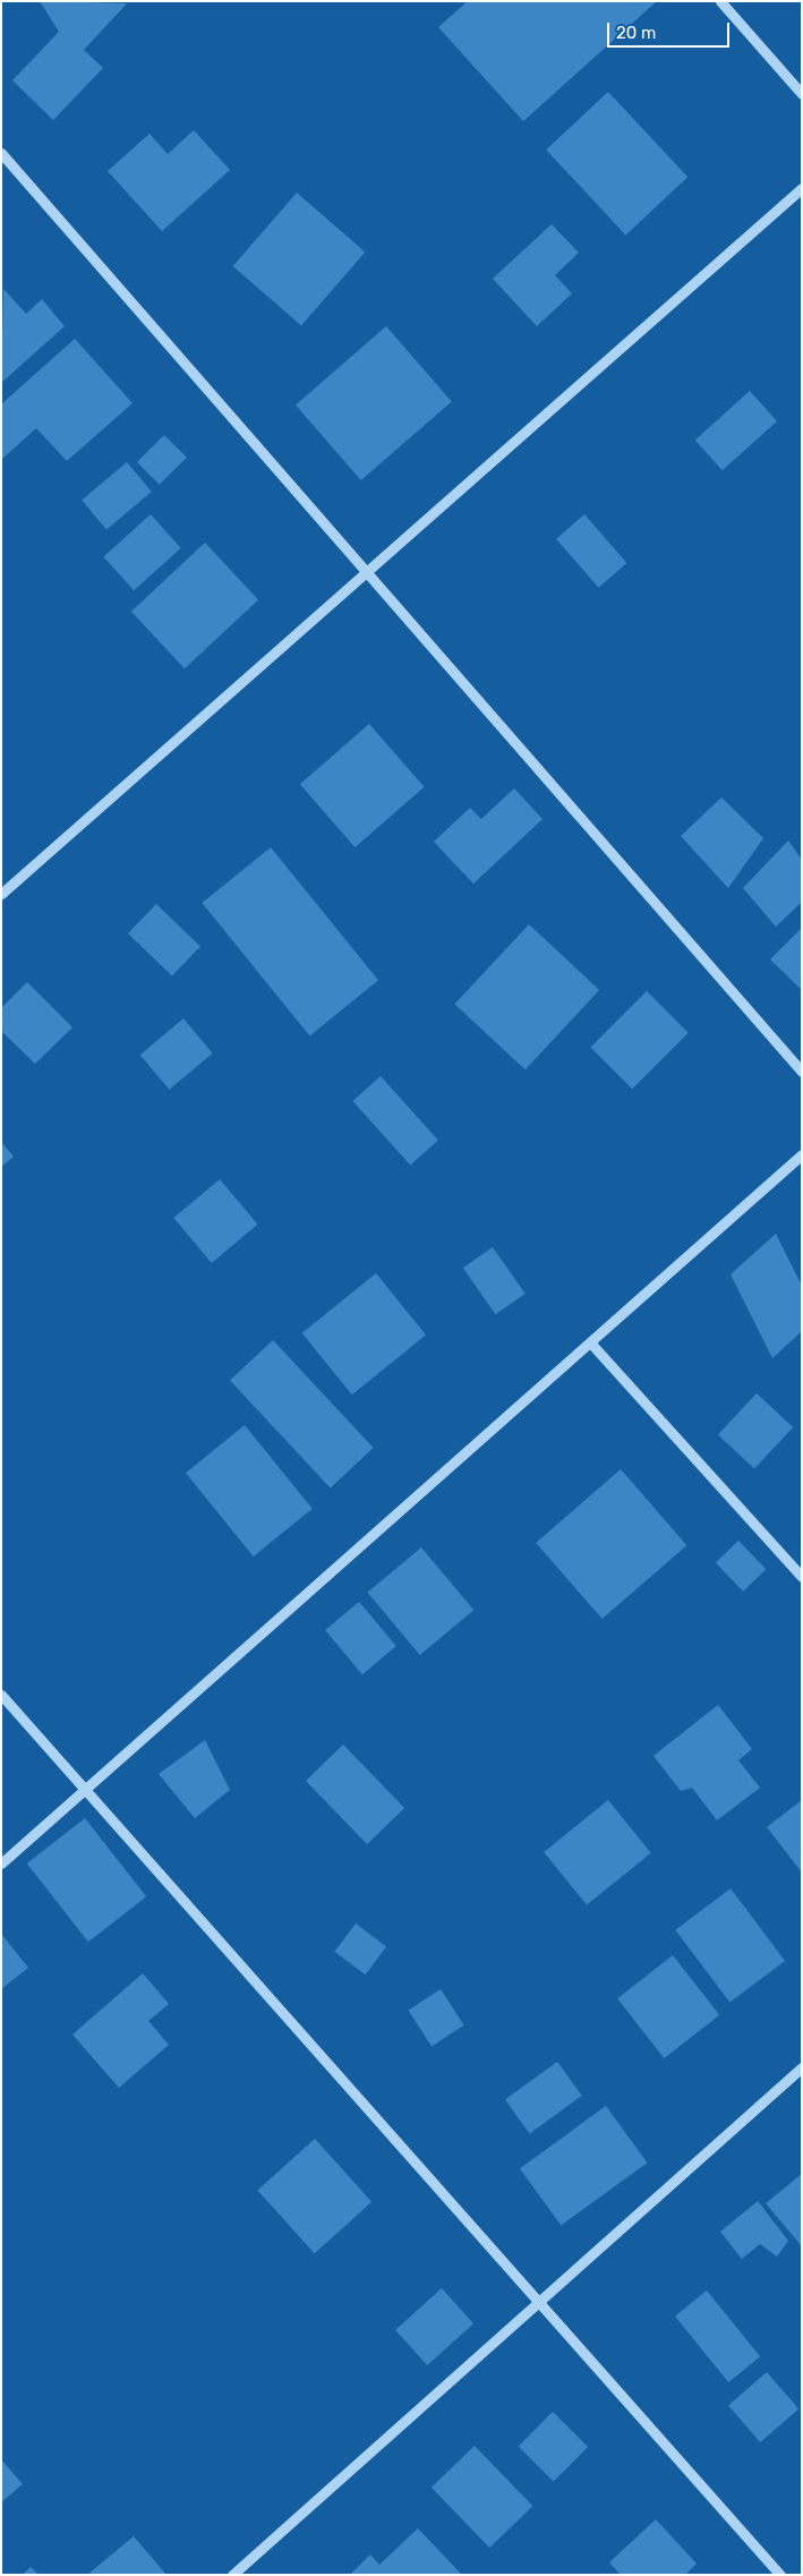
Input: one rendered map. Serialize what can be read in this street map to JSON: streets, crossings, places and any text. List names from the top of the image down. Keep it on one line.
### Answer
{"scale_bar":"20 m"}
